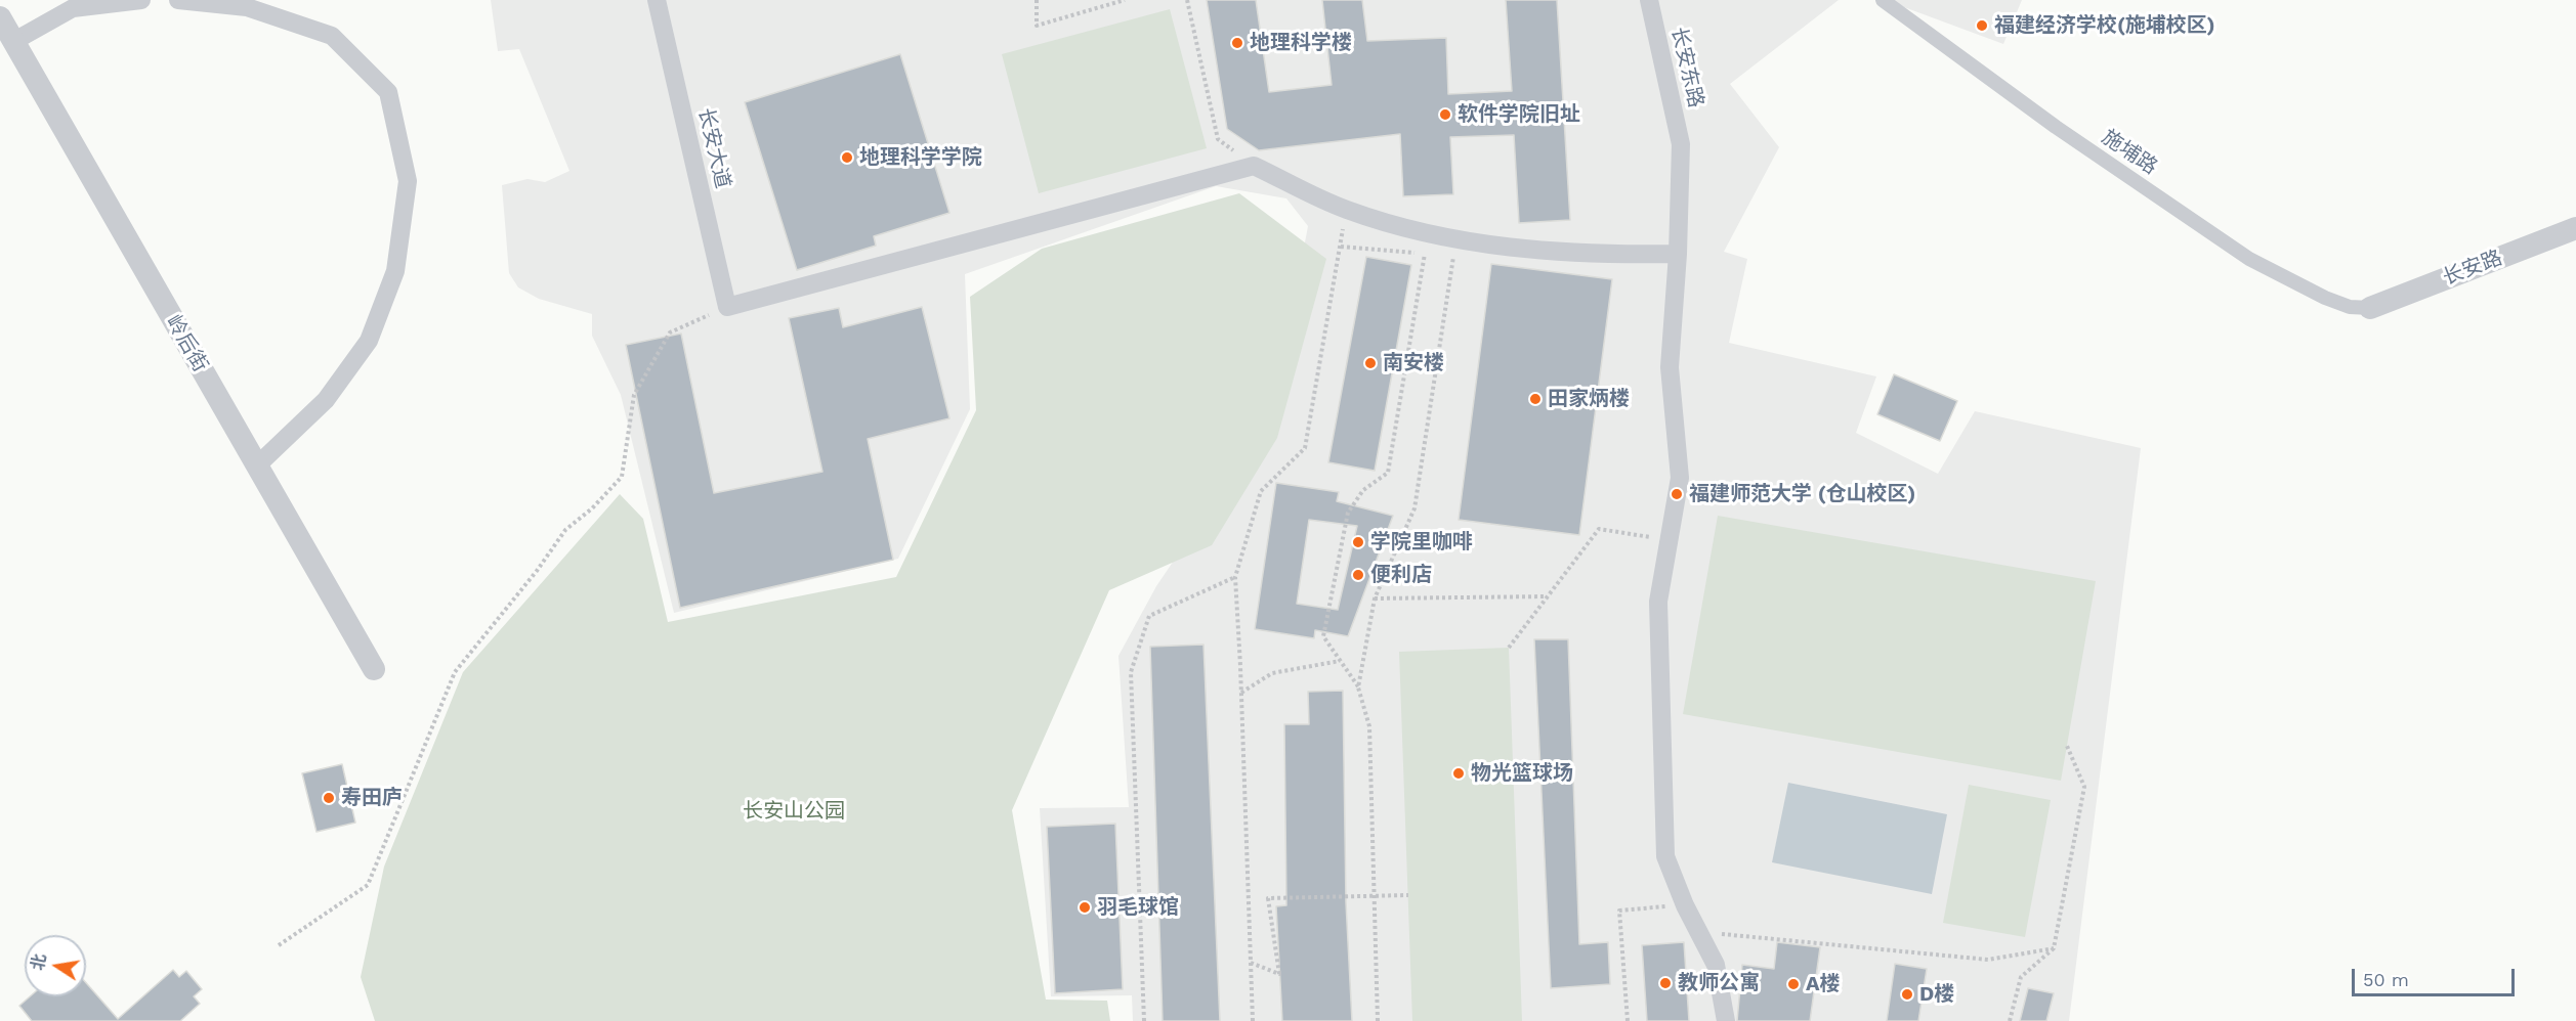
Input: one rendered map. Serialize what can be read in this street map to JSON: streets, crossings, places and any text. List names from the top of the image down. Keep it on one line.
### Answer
{"streets":{"street":["长安东路","长安大道","施埔路","长安路","岭后街"]},"crossings":[["施埔路","长安路"]],"parks":["长安山公园"],"places":["福建经济学校(施埔校区)","地理科学楼","软件学院旧址","地理科学学院","南安楼","田家炳楼","福建师范大学 (仓山校区)","学院里咖啡","便利店","物光篮球场","寿田庐","羽毛球馆","教师公寓","A楼","D楼"],"scale_bar":"50 m","north":"left"}
